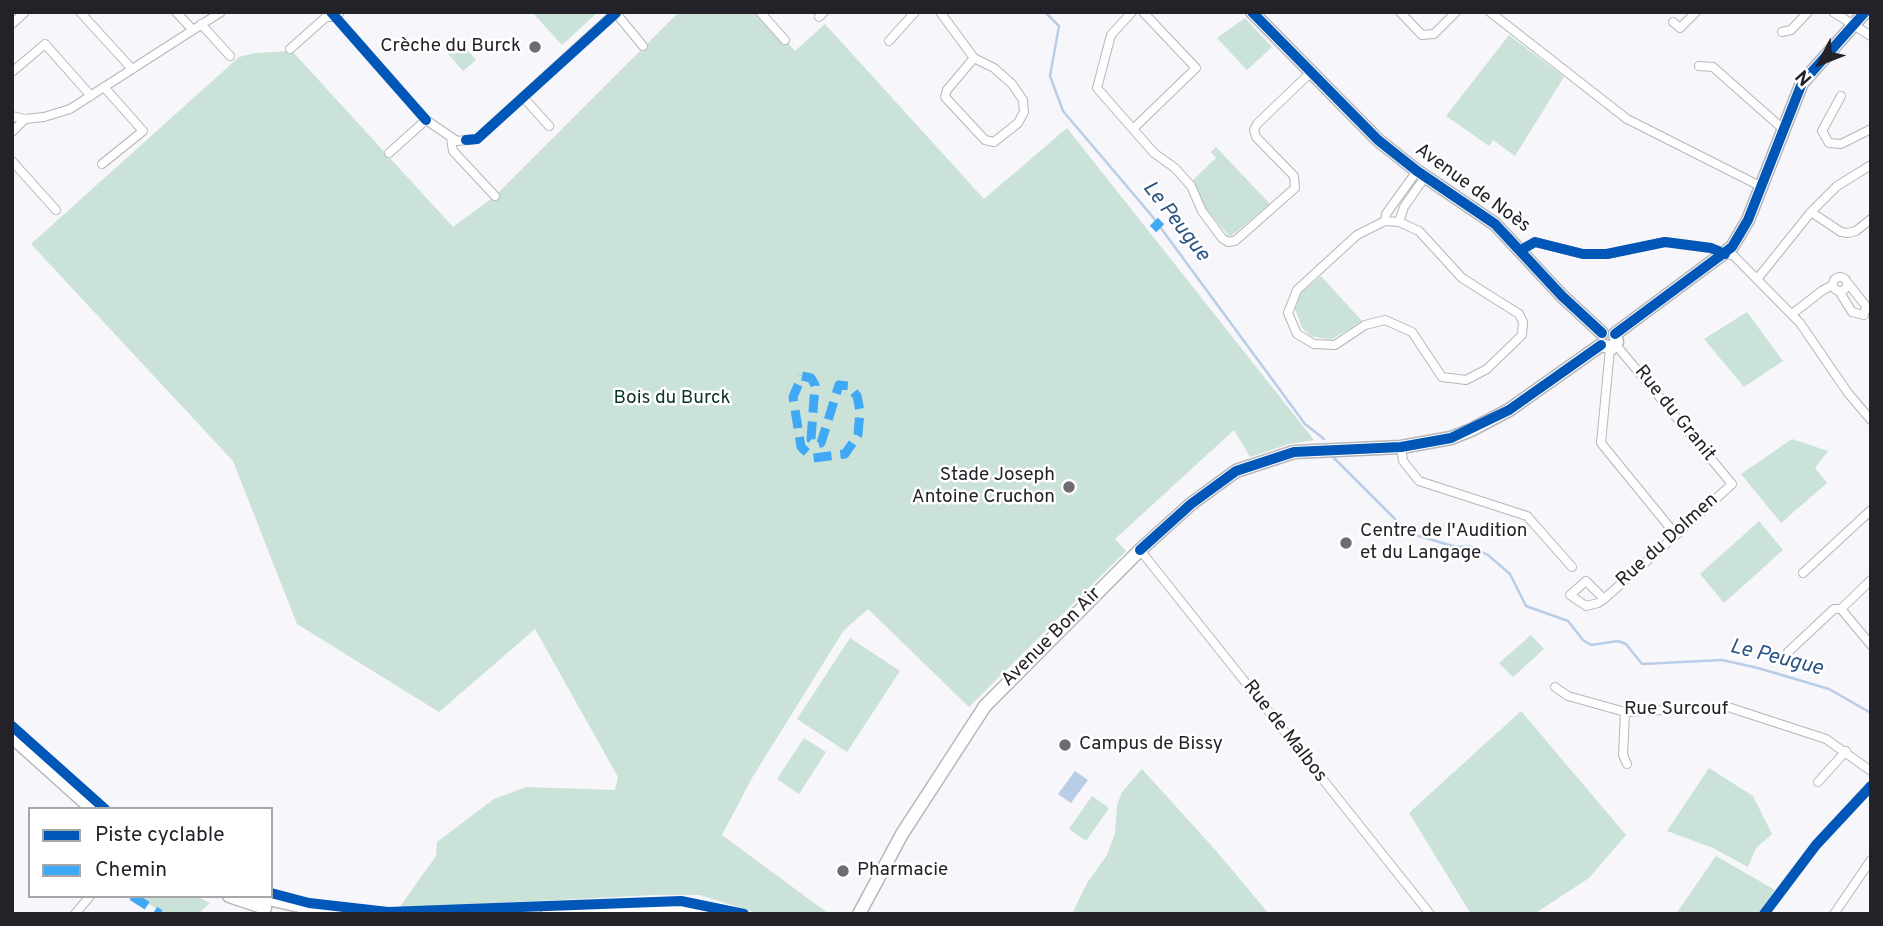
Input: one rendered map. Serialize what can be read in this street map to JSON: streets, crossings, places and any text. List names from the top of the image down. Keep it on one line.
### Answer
{"streets":{"main road":["Avenue de Noès","Avenue Bon Air"],"street":["Rue du Granit","Rue du Dolmen","Rue Surcouf","Rue de Malbos"]},"crossings":[["Avenue de Noès","Avenue Bon Air"],["Rue du Granit","Rue du Dolmen"],["Rue du Granit","Avenue Bon Air"],["Avenue Bon Air","Rue de Malbos"]],"water":["Le Peugue"],"parks":["Bois du Burck"],"places":["Crèche du Burck","Stade Joseph Antoine Cruchon","Centre de l'Audition et du Langage","Campus de Bissy","Pharmacie"],"legend":["Piste cyclable","Chemin"],"north":"bottom left"}
